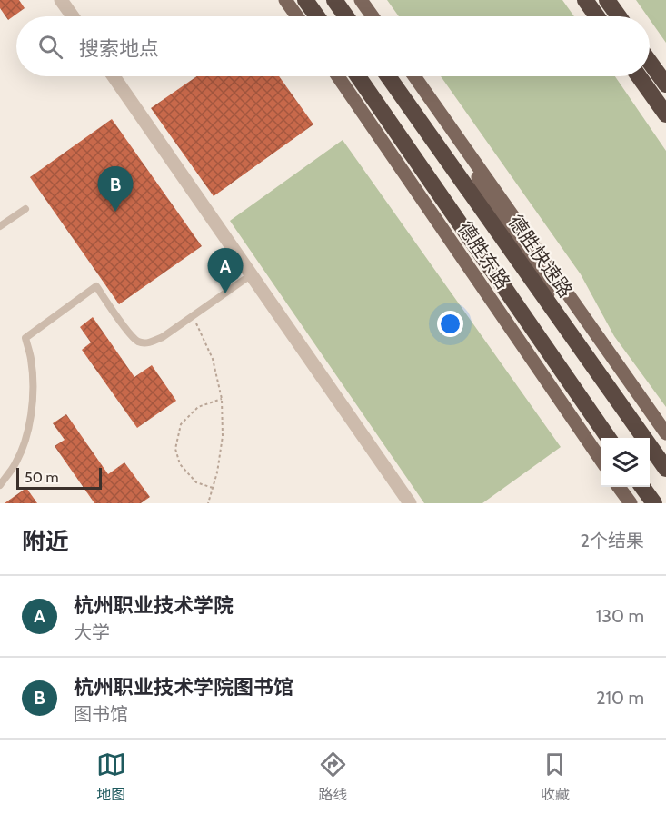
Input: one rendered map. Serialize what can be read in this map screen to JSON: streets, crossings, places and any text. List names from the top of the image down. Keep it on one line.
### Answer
{"streets":{"highway":["德胜快速路"],"main road":["德胜东路"]},"scale_bar":"50 m","page":{"search":"搜索地点","pins":["B","A"],"scale":"50 m","heading":["附近","2个结果"],"list":[{"mark":"A","name":"杭州职业技术学院","note":"大学","value":"130 m"},{"mark":"B","name":"杭州职业技术学院图书馆","note":"图书馆","value":"210 m"}],"nav":["地图","路线","收藏"]}}
